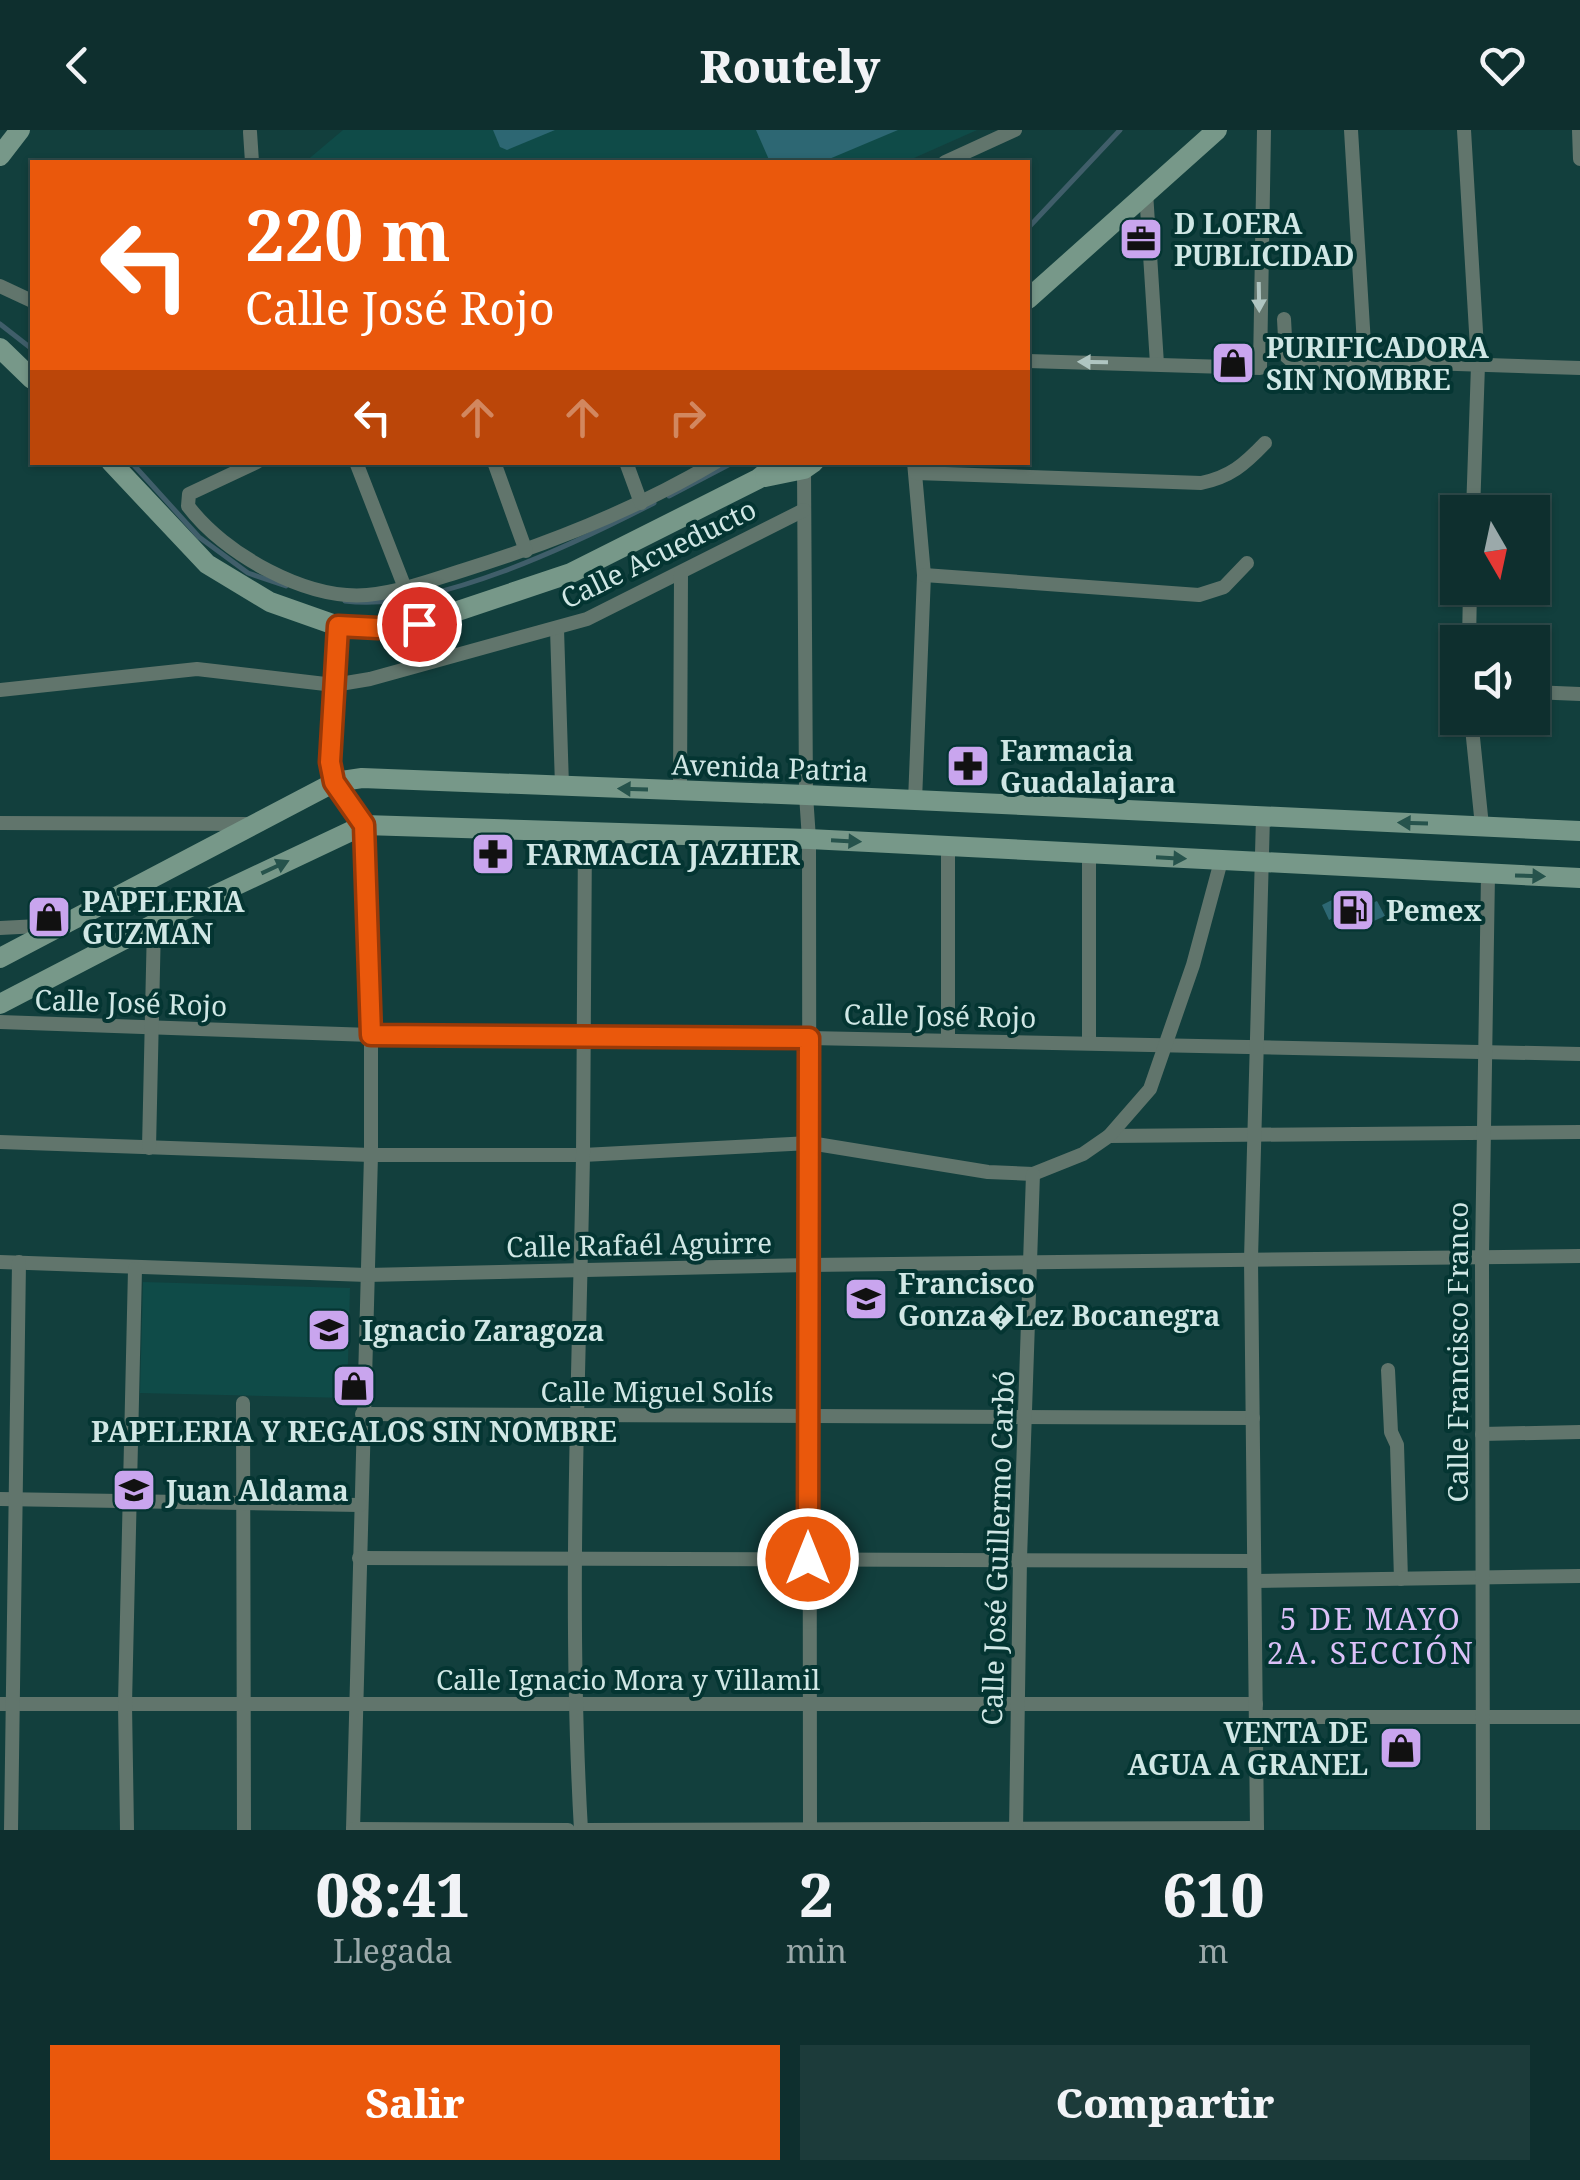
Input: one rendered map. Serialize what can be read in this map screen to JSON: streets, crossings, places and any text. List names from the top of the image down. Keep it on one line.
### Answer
{"streets":{"street":["Calle Acueducto","Avenida Patria","Calle José Rojo","Calle Rafaél Aguirre","Calle Francisco Franco","Calle Miguel Solís","Calle José Guillermo Carbó","Calle Ignacio Mora y Villamil"]},"crossings":[["Calle José Rojo","Calle Francisco Franco"],["Calle Rafaél Aguirre","Calle Francisco Franco"],["Calle Rafaél Aguirre","Calle José Guillermo Carbó"],["Calle Francisco Franco","Calle Ignacio Mora y Villamil"],["Calle Miguel Solís","Calle José Guillermo Carbó"],["Calle José Guillermo Carbó","Calle Ignacio Mora y Villamil"]],"districts":["5 DE MAYO 2A. SECCIÓN"],"places":{"office":["D LOERA PUBLICIDAD"],"shop":["PURIFICADORA SIN NOMBRE","PAPELERIA GUZMAN","PAPELERIA Y REGALOS SIN NOMBRE","VENTA DE AGUA A GRANEL"],"pharmacy":["Farmacia Guadalajara","FARMACIA JAZHER"],"fuel station":["Pemex"],"school or university":["Francisco Gonza�Lez Bocanegra","Ignacio Zaragoza","Juan Aldama"]},"north":"bottom","page":{"header":"Routely","turn":["220 m","Calle José Rojo"],"eta":["08:41","Llegada","2","min","610","m"],"buttons":["Salir","Compartir"]}}
